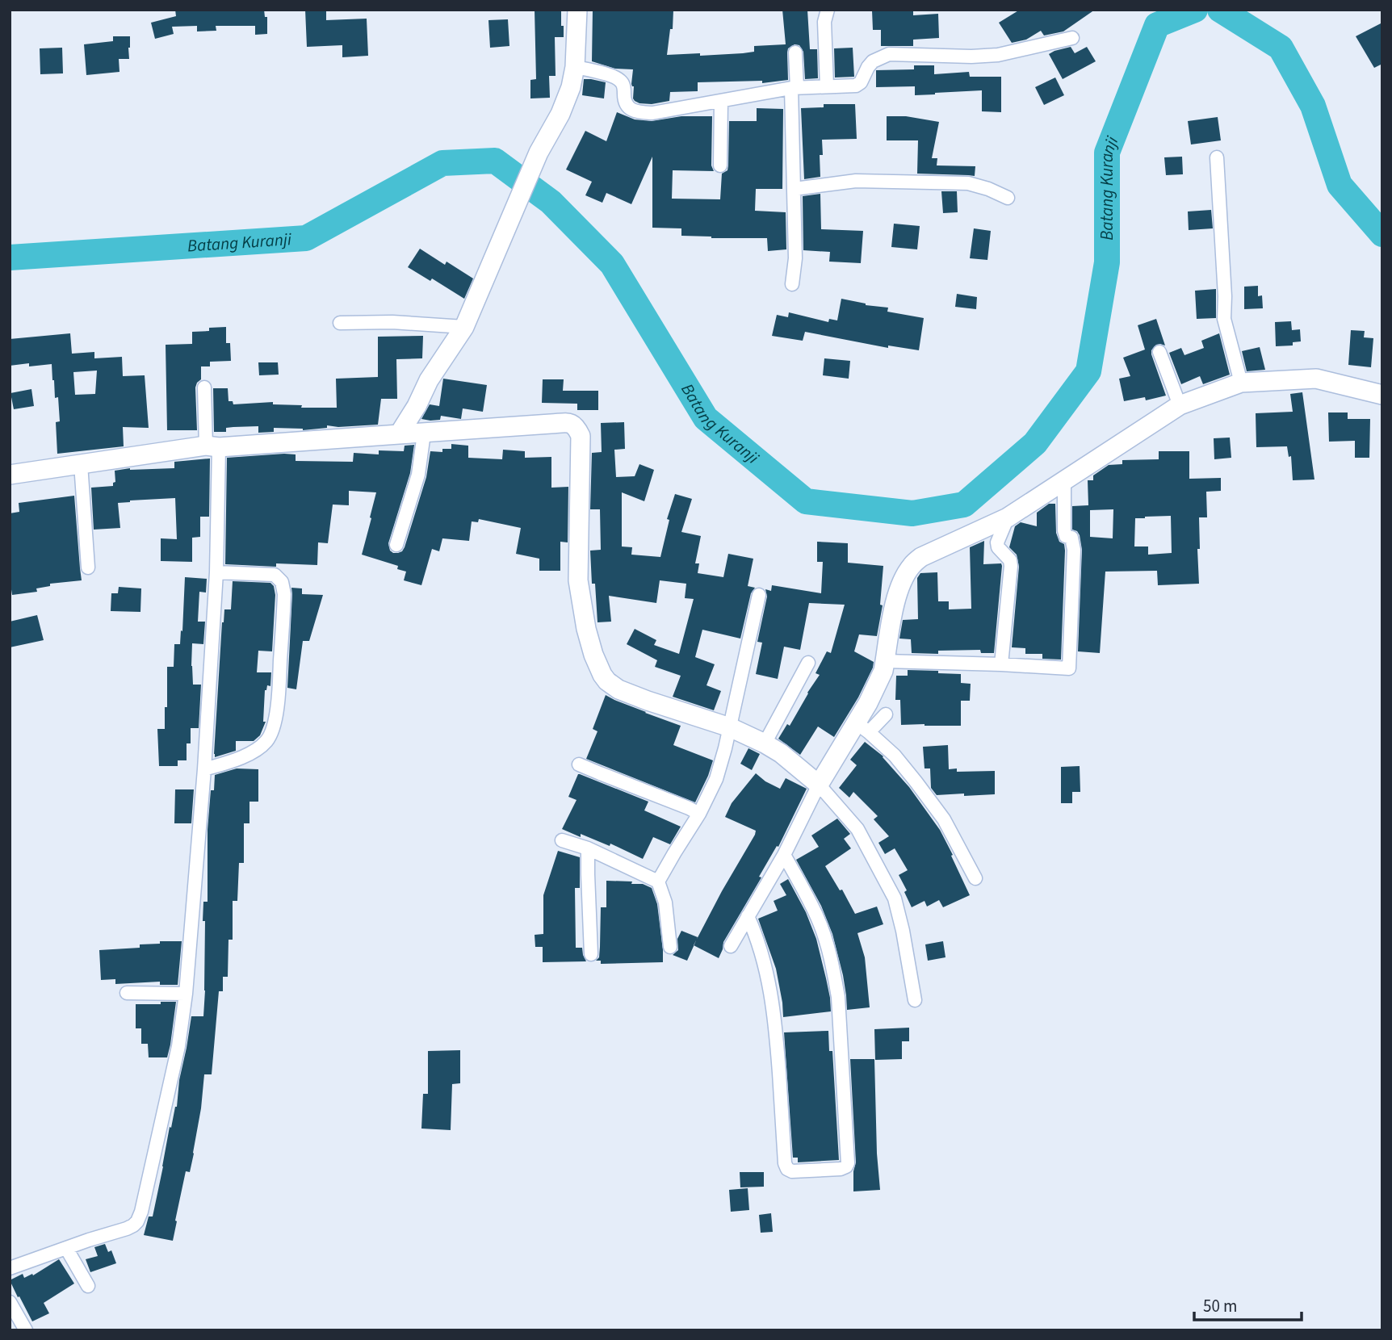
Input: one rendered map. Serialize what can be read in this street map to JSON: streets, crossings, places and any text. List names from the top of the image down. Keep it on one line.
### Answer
{"water":["Batang Kuranji"],"scale_bar":"50 m"}
